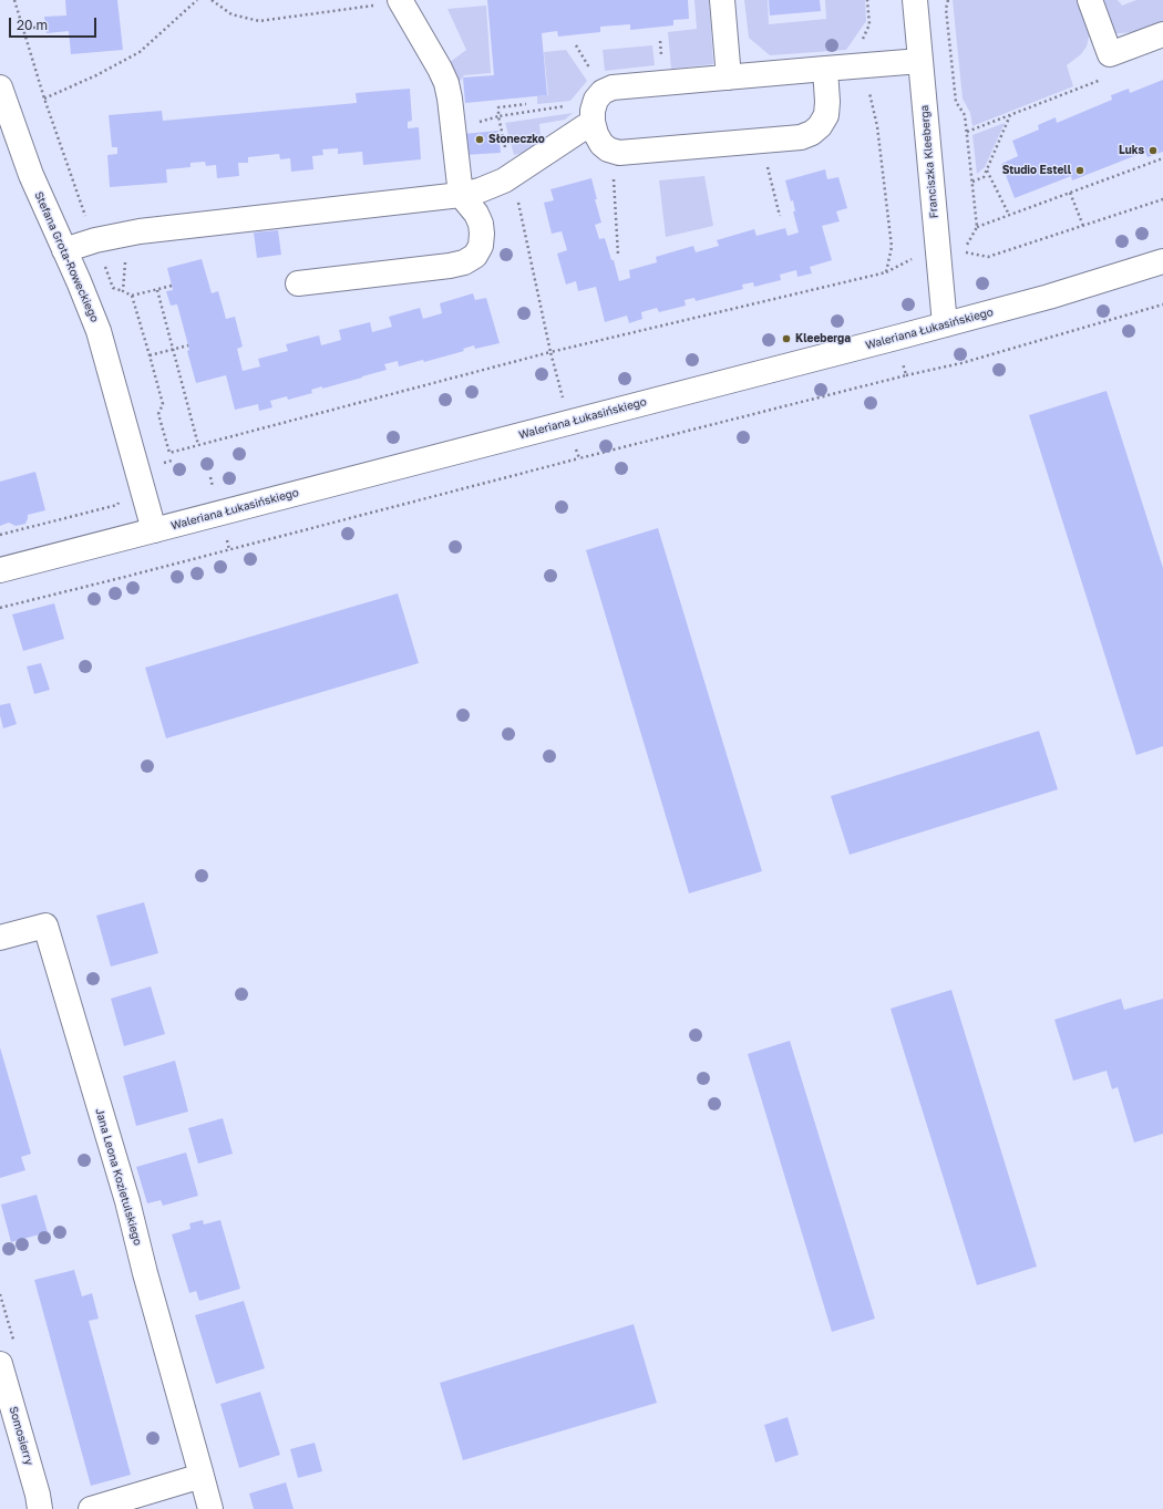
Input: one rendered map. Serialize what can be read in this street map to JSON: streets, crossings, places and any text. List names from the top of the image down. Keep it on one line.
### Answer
{"streets":{"street":["Franciszka Kleeberga","Stefana Grota-Roweckiego","Waleriana Łukasińskiego","Jana Leona Kozietulskiego","Somosierry"]},"crossings":[["Franciszka Kleeberga","Waleriana Łukasińskiego"],["Stefana Grota-Roweckiego","Waleriana Łukasińskiego"]],"places":["Słoneczko","Luks","Studio Estell","Kleeberga"],"scale_bar":"20 m"}
